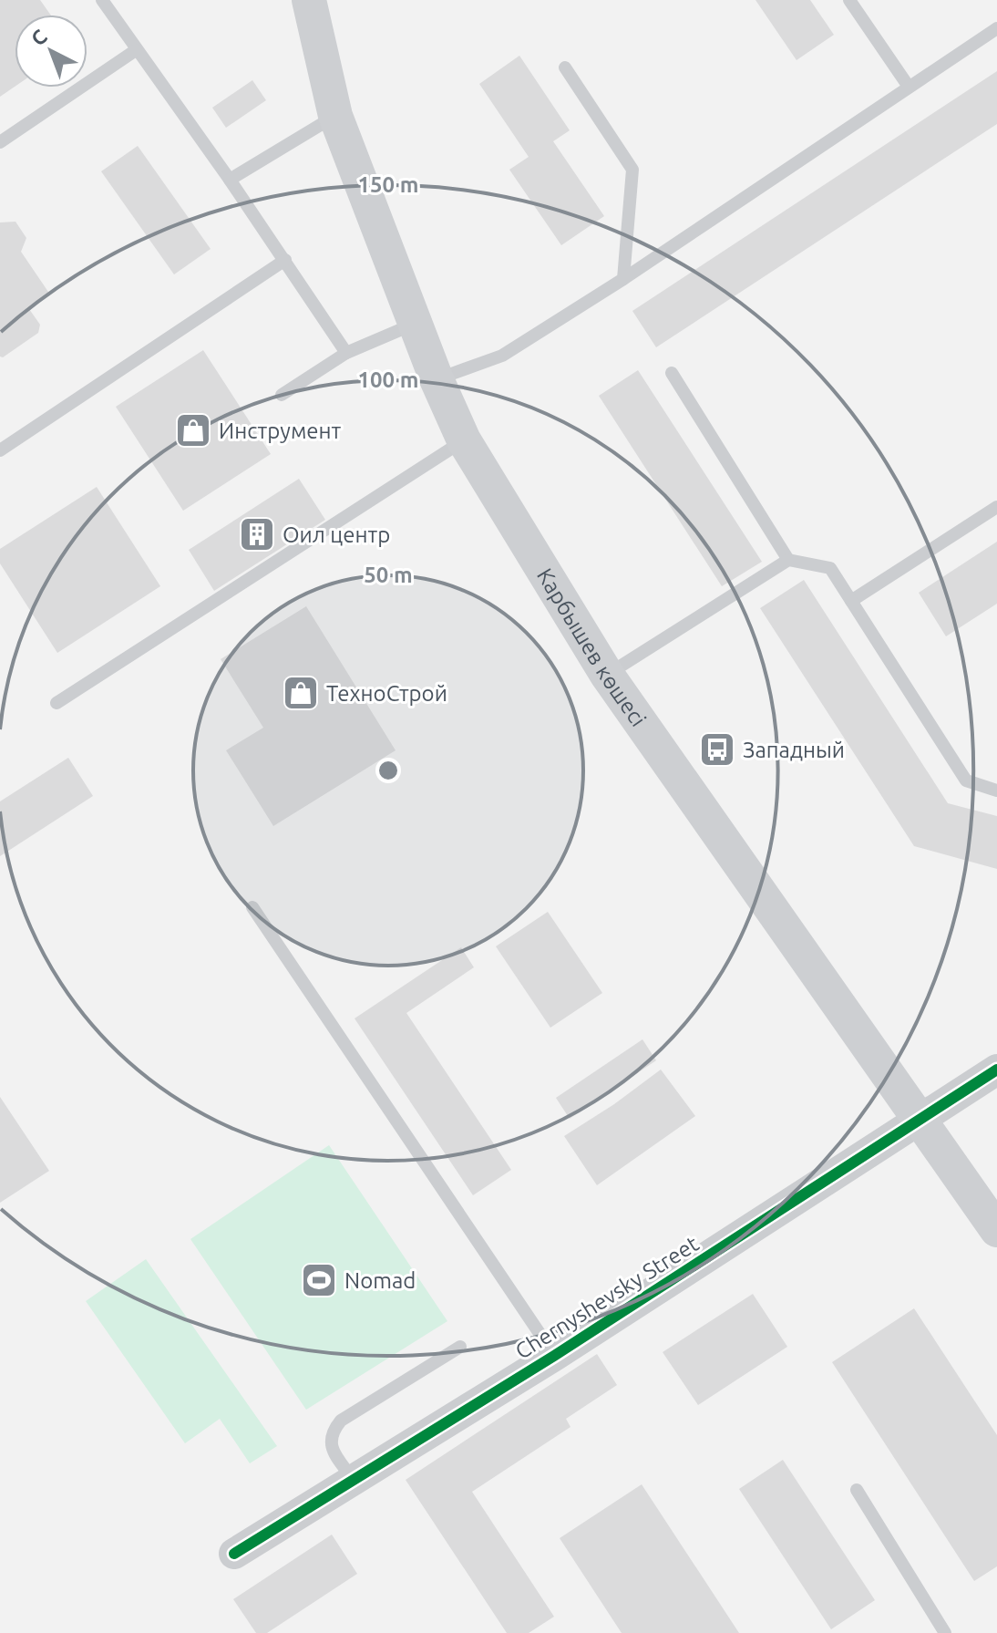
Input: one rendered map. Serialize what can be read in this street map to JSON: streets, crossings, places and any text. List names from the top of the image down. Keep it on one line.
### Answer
{"streets":{"main road":["Карбышев көшесі"],"street":["Chernyshevsky Street"]},"crossings":[["Карбышев көшесі","Chernyshevsky Street"]],"places":{"shop":["Инструмент","ТехноСтрой"],"building":["Оил центр"],"bus stop":["Западный"],"sports":["Nomad"]},"north":"top left","rings":["150 m","100 m","50 m"]}
